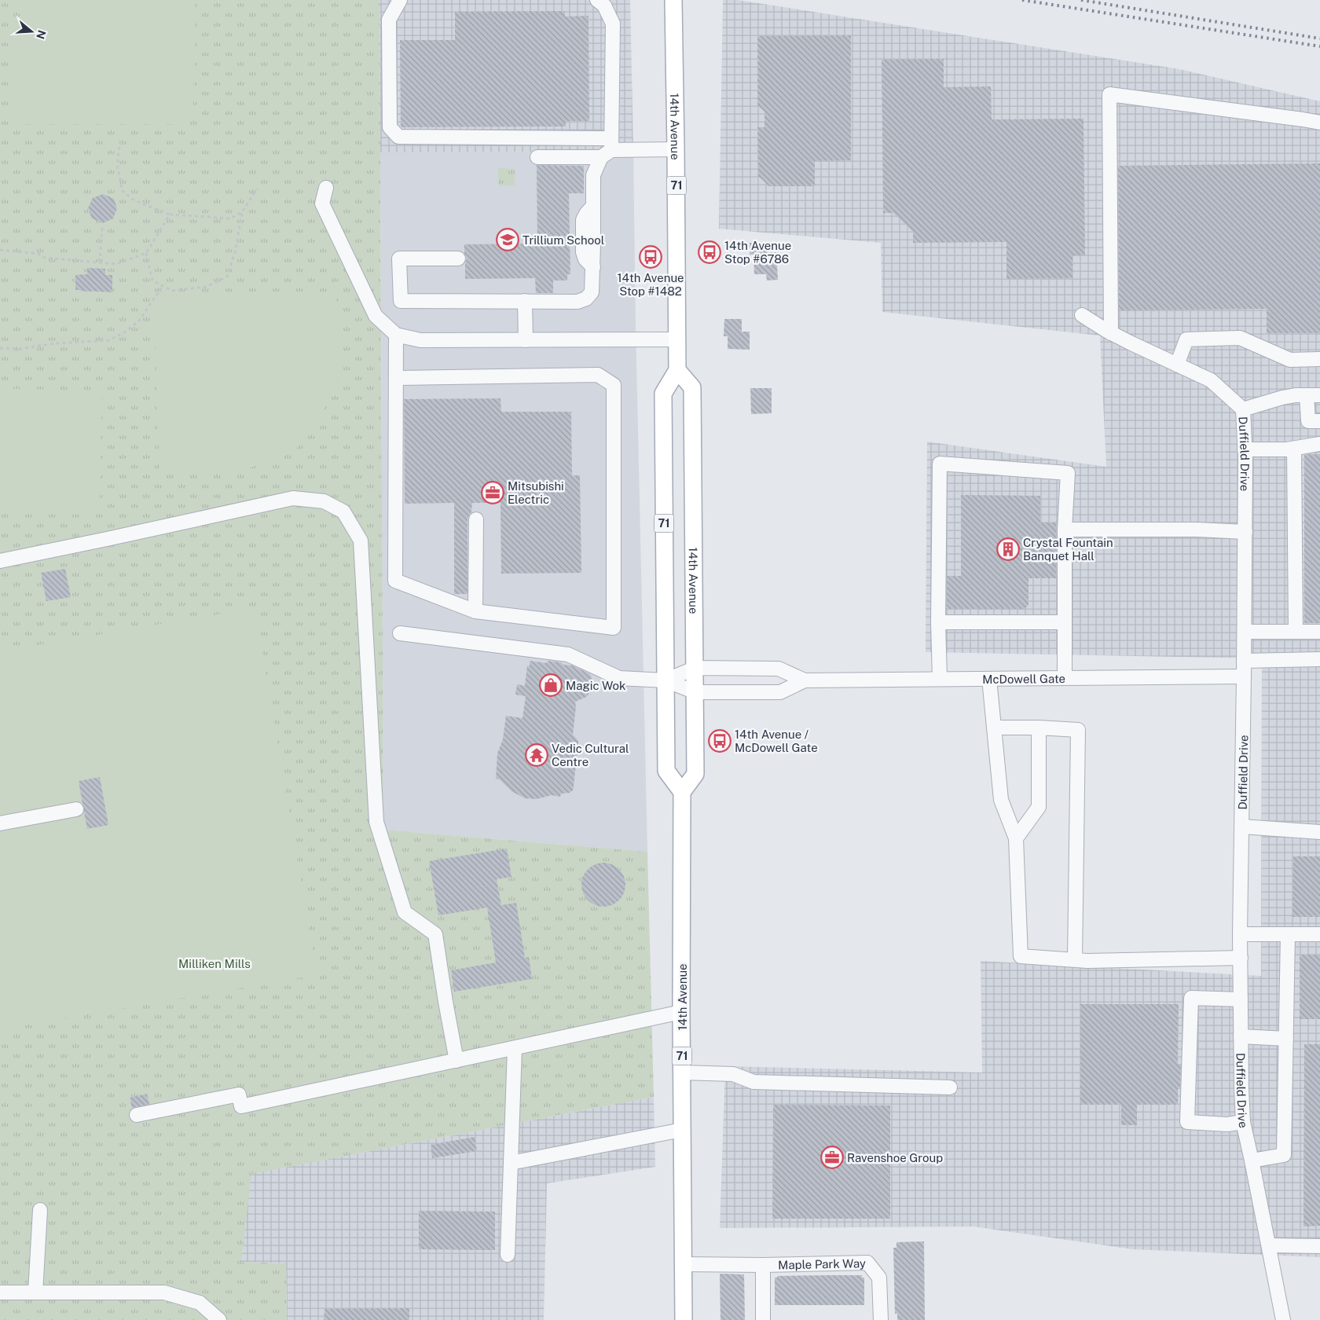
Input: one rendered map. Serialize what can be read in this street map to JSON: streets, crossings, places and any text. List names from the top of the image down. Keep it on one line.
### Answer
{"streets":{"main road":["14th Avenue","71"],"street":["Duffield Drive","McDowell Gate","Maple Park Way"]},"crossings":[["14th Avenue","71"],["14th Avenue","McDowell Gate"],["14th Avenue","Maple Park Way"],["71","McDowell Gate"],["Duffield Drive","McDowell Gate"]],"parks":["Milliken Mills"],"places":{"school or university":["Trillium School"],"bus stop":["14th Avenue Stop #6786","14th Avenue Stop #1482","14th Avenue / McDowell Gate"],"office":["Mitsubishi Electric","Ravenshoe Group"],"building":["Crystal Fountain Banquet Hall"],"shop":["Magic Wok"],"temple":["Vedic Cultural Centre"]},"north":"right"}
